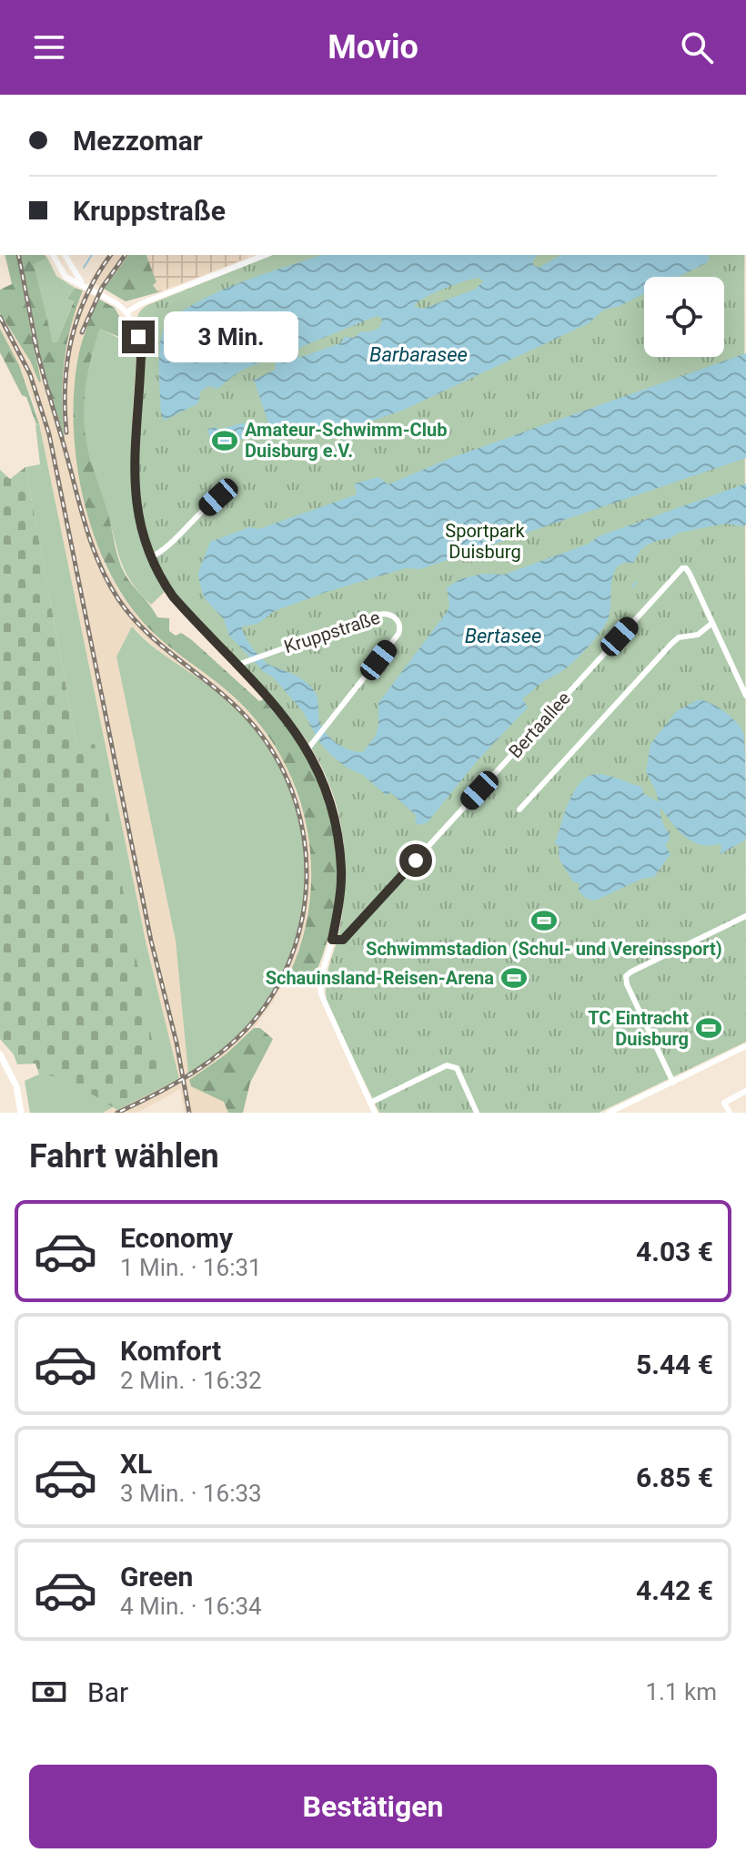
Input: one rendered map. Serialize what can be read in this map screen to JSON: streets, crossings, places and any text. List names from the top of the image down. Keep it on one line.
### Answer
{"streets":{"street":["Kruppstraße","Bertaallee"]},"water":["Barbarasee","Bertasee"],"parks":["Sportpark Duisburg"],"places":{"sports":["Amateur-Schwimm-Club Duisburg e.V.","Schwimmstadion (Schul- und Vereinssport)","Schauinsland-Reisen-Arena","TC Eintracht Duisburg"]},"page":{"header":"Movio","banner":["Mezzomar","Kruppstraße"],"bubble":"3 Min.","heading":"Fahrt wählen","list":[{"name":"Economy","note":"1 Min. · 16:31","value":"4.03 €"},{"name":"Komfort","note":"2 Min. · 16:32","value":"5.44 €"},{"name":"XL","note":"3 Min. · 16:33","value":"6.85 €"},{"name":"Green","note":"4 Min. · 16:34","value":"4.42 €"}],"pay":["Bar","1.1 km"],"buttons":"Bestätigen"}}
